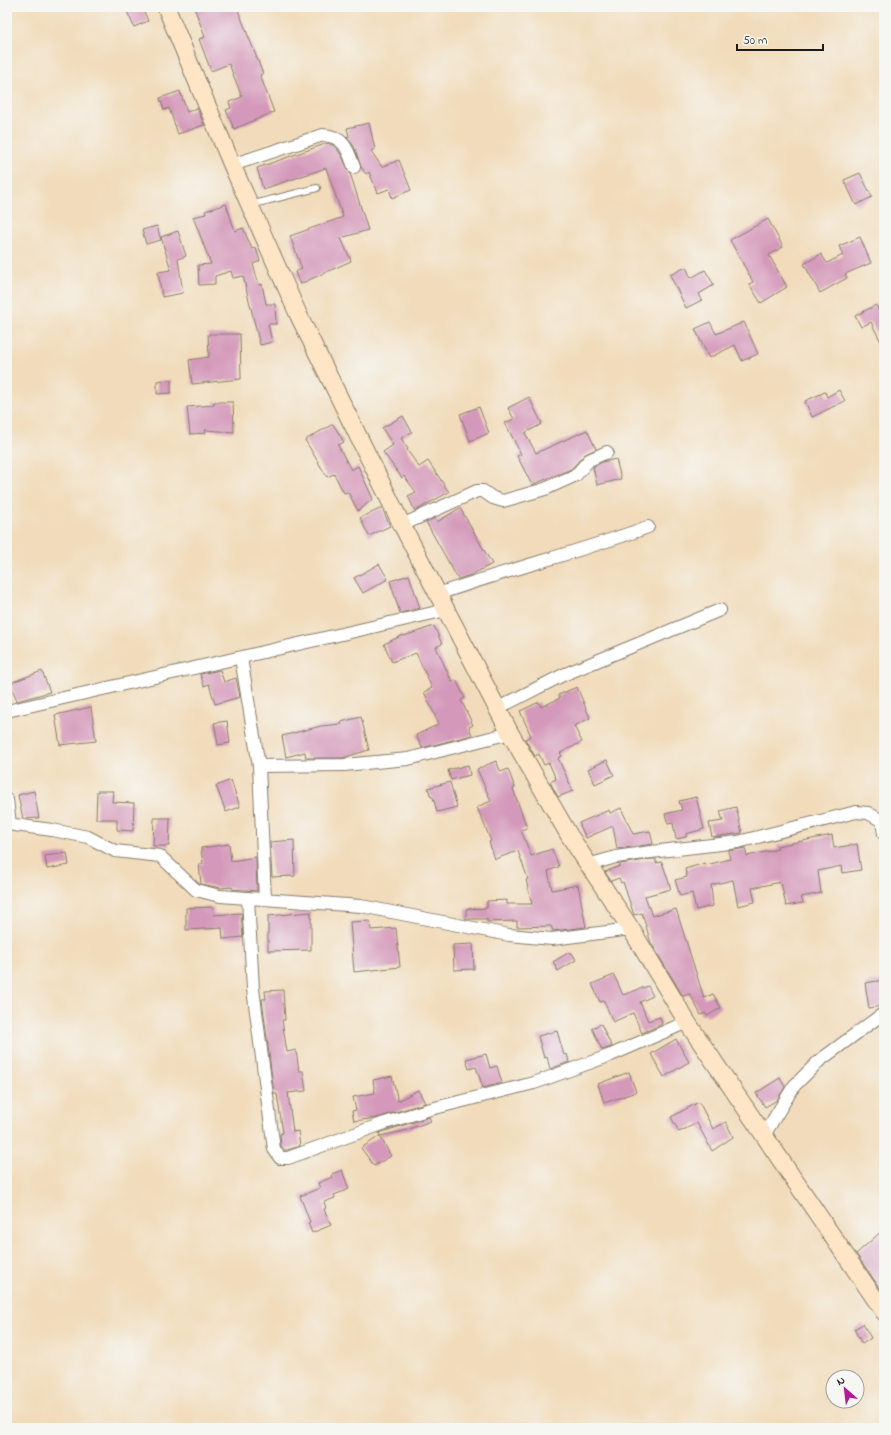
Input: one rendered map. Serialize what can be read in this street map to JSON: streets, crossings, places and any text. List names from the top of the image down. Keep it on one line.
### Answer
{"scale_bar":"50 m","north":"top left"}
